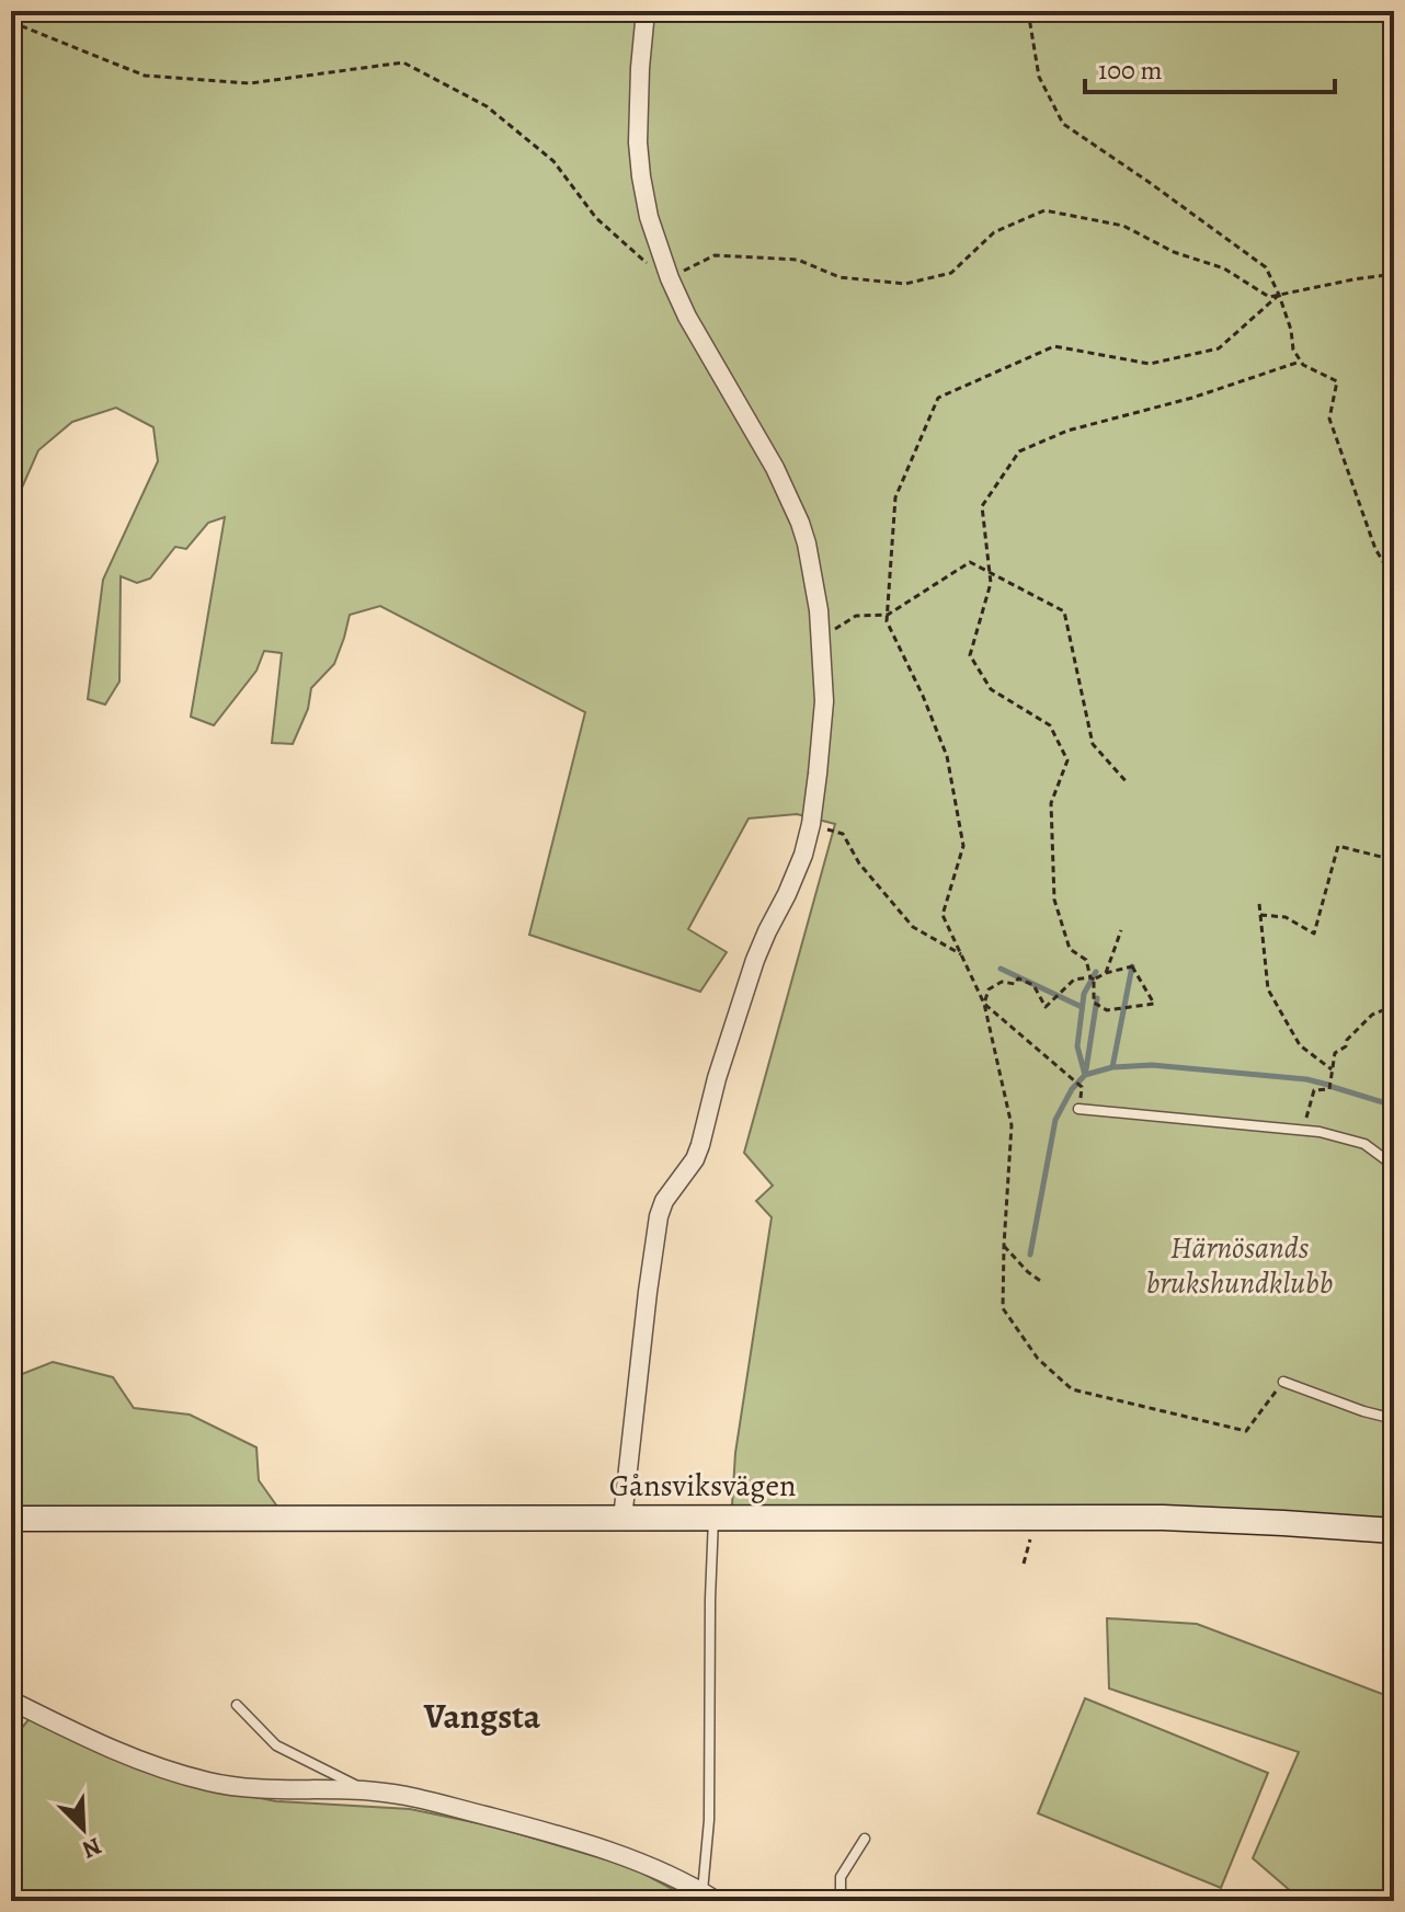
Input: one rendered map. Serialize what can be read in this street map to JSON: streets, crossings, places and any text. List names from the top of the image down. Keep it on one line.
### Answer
{"streets":{"main road":["Gånsviksvägen"]},"districts":["Vangsta"],"parks":["Härnösands brukshundklubb"],"scale_bar":"100 m","north":"bottom right"}
